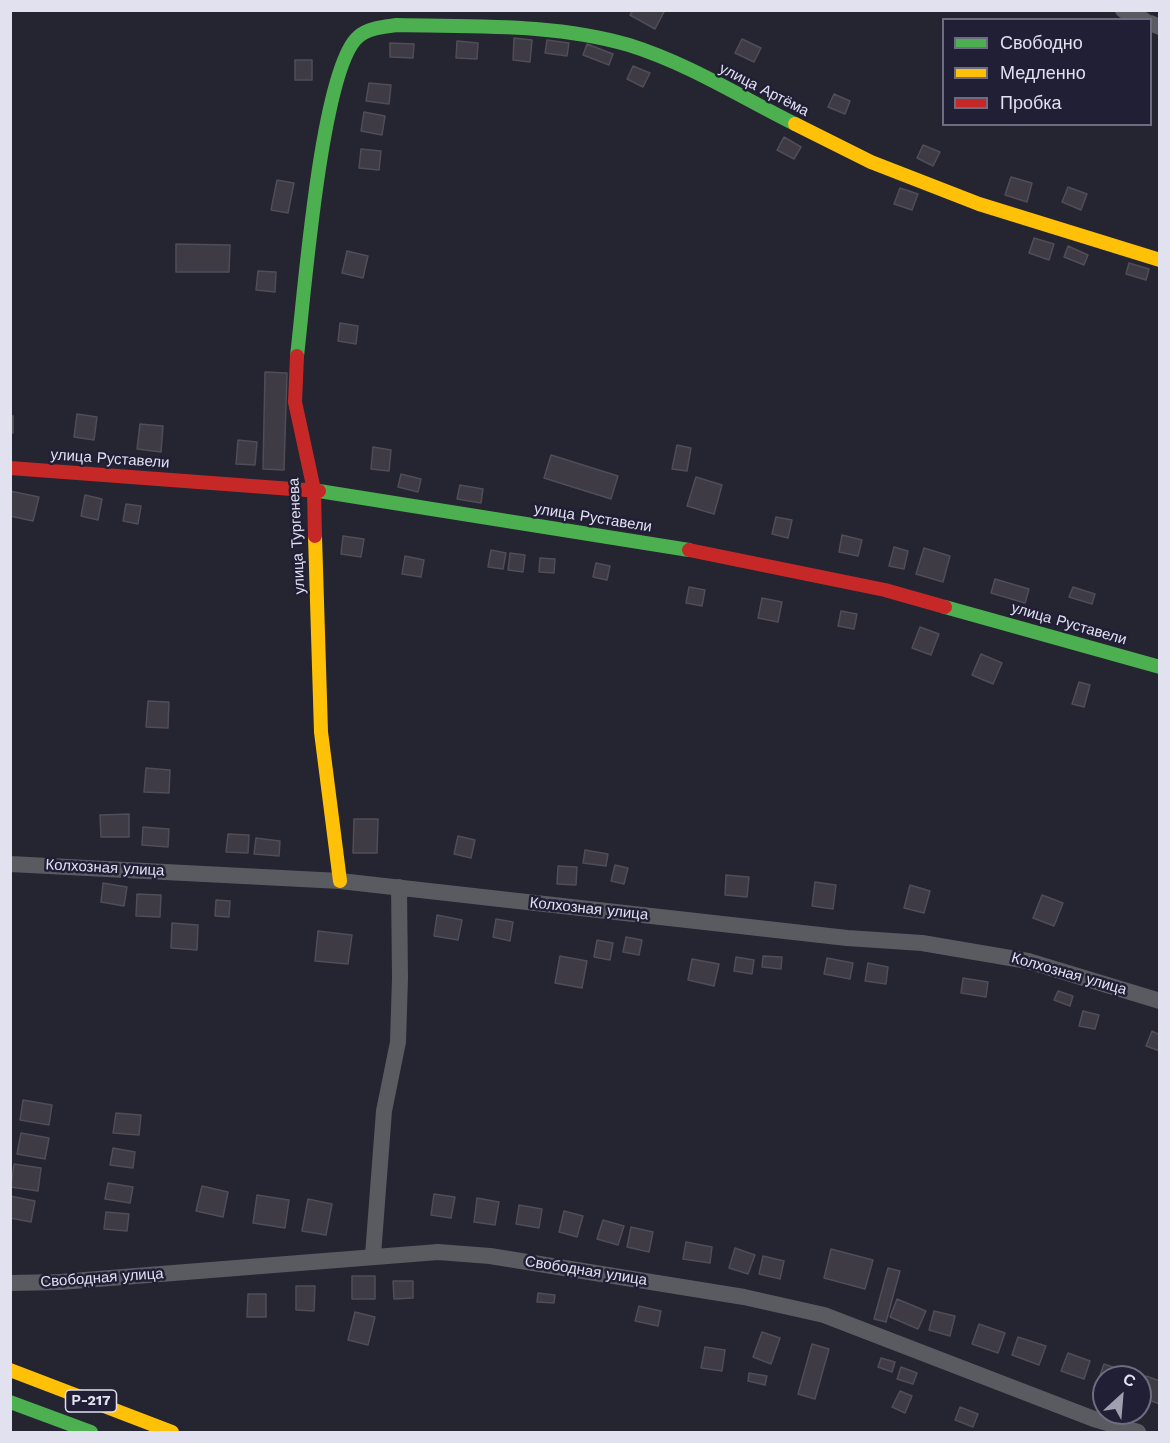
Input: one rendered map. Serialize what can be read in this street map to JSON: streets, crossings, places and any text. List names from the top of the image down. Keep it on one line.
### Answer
{"streets":{"main road":["улица Артёма","улица Руставели","улица Тургенева","Р-217"],"street":["Колхозная улица","Свободная улица"]},"crossings":[["улица Артёма","улица Тургенева"],["улица Руставели","улица Тургенева"],["улица Тургенева","Колхозная улица"]],"legend":["Свободно","Медленно","Пробка"],"north":"top right"}
